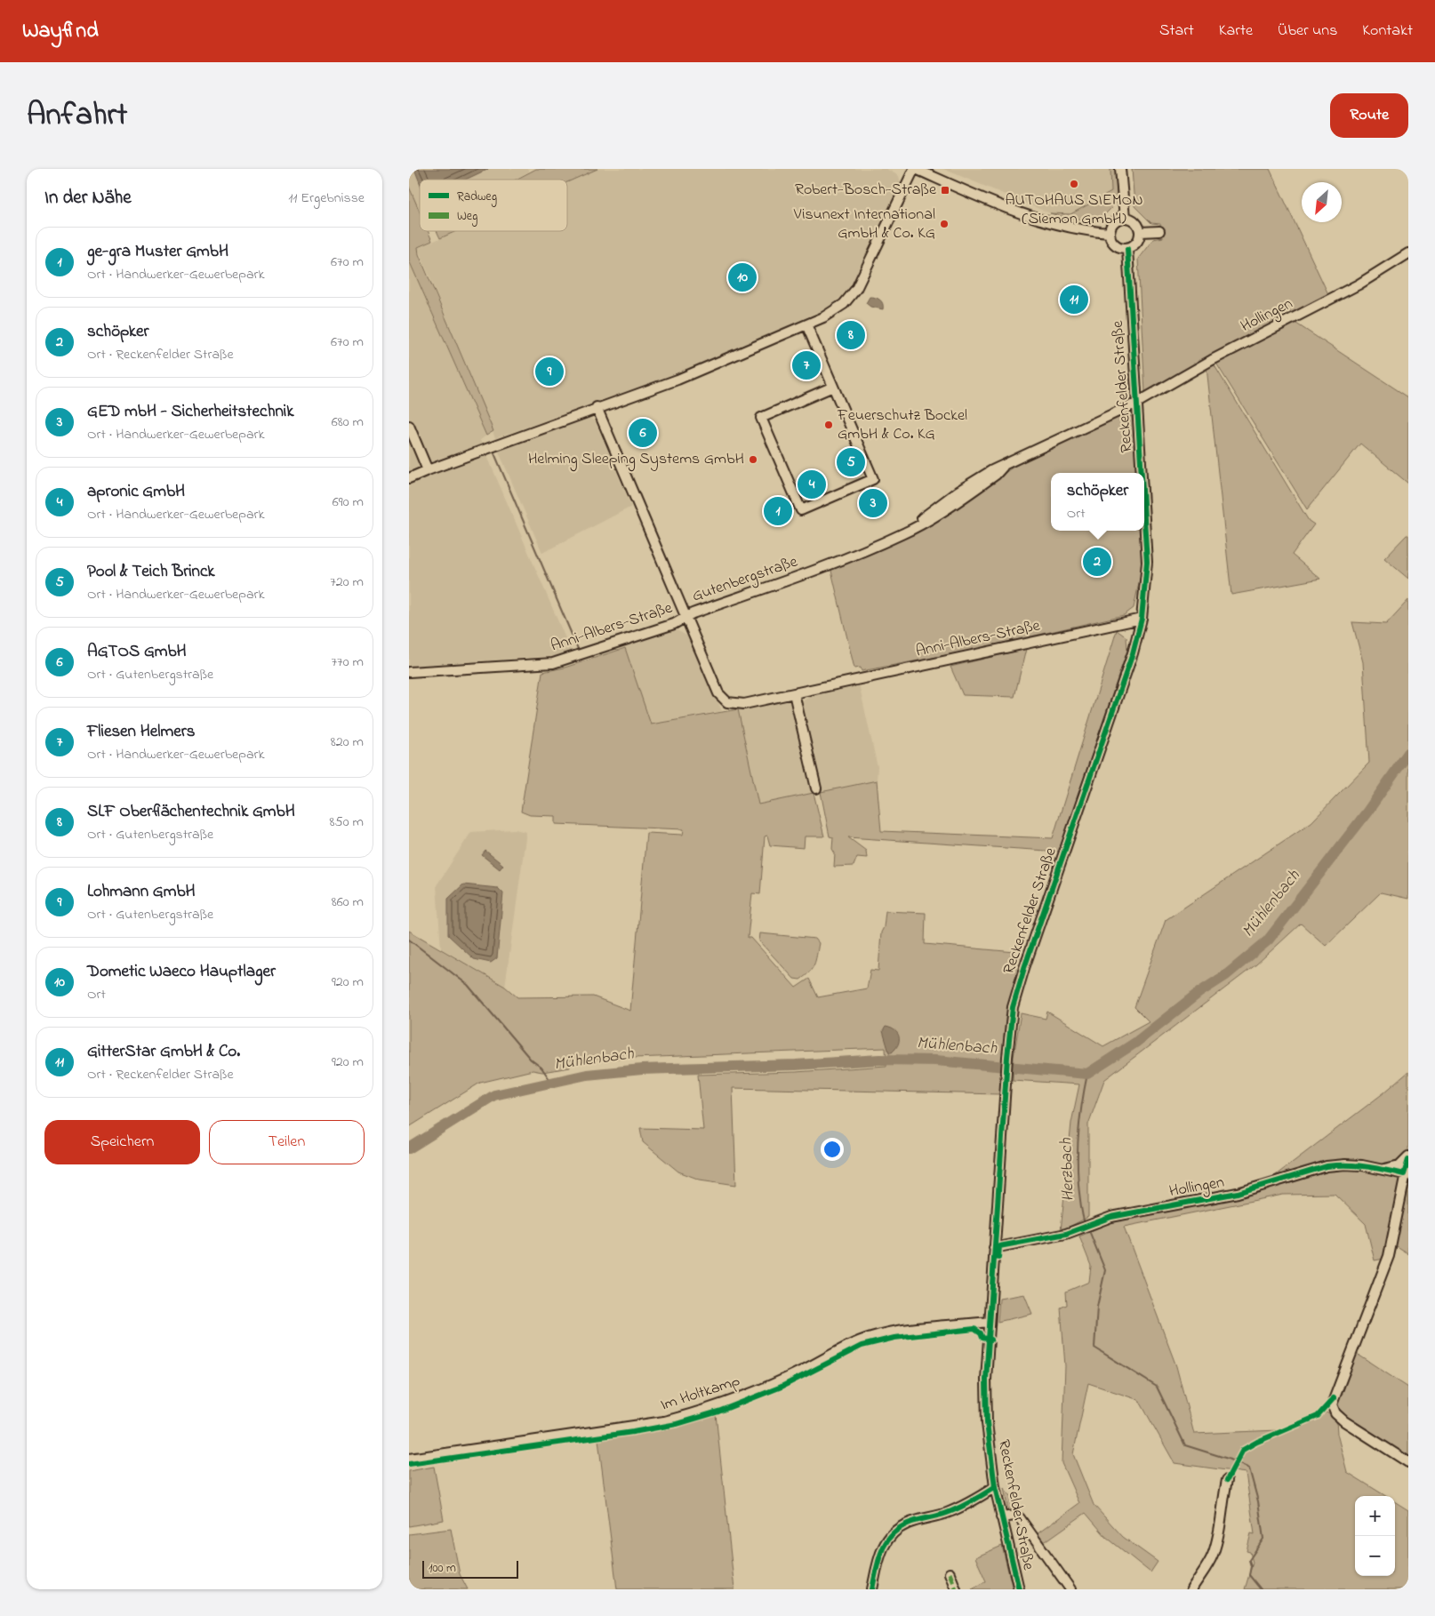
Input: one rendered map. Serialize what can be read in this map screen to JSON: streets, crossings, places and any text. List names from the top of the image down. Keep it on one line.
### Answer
{"streets":{"street":["Hollingen","Reckenfelder Straße","Gutenbergstraße","Anni-Albers-Straße","Im Holtkamp"]},"crossings":[["Hollingen","Reckenfelder Straße"],["Hollingen","Gutenbergstraße"],["Reckenfelder Straße","Gutenbergstraße"],["Reckenfelder Straße","Anni-Albers-Straße"],["Reckenfelder Straße","Im Holtkamp"],["Gutenbergstraße","Anni-Albers-Straße"]],"water":["Mühlenbach","Herzbach"],"places":{"other":["AUTOHAUS SIEMON (Siemon GmbH)","Visunext International GmbH & Co. KG","Feuerschutz Bockel GmbH & Co. KG","Helming Sleeping Systems GmbH"],"transit":["Robert-Bosch-Straße"]},"legend":["Radweg","Weg"],"scale_bar":"100 m","north":"bottom left","page":{"header":"Wayfind","nav":["Start","Karte","Über uns","Kontakt"],"title":"Anfahrt","buttons":["Route",["Speichern","Teilen"]],"heading":["In der Nähe","11 Ergebnisse"],"list":[{"mark":"1","name":"ge-gra Muster GmbH","note":"Ort · Handwerker-Gewerbepark","value":"670 m"},{"mark":"2","name":"schöpker","note":"Ort · Reckenfelder Straße","value":"670 m"},{"mark":"3","name":"GED mbH - Sicherheitstechnik","note":"Ort · Handwerker-Gewerbepark","value":"680 m"},{"mark":"4","name":"apronic GmbH","note":"Ort · Handwerker-Gewerbepark","value":"690 m"},{"mark":"5","name":"Pool & Teich Brinck","note":"Ort · Handwerker-Gewerbepark","value":"720 m"},{"mark":"6","name":"AGTOS GmbH","note":"Ort · Gutenbergstraße","value":"770 m"},{"mark":"7","name":"Fliesen Helmers","note":"Ort · Handwerker-Gewerbepark","value":"820 m"},{"mark":"8","name":"SLF Oberflächentechnik GmbH","note":"Ort · Gutenbergstraße","value":"850 m"},{"mark":"9","name":"Lohmann GmbH","note":"Ort · Gutenbergstraße","value":"860 m"},{"mark":"10","name":"Dometic Waeco Hauptlager","note":"Ort","value":"920 m"},{"mark":"11","name":"GitterStar GmbH & Co.","note":"Ort · Reckenfelder Straße","value":"920 m"}],"pins":["10","11","8","7","9","6","5","4","3","1","2"],"popup":["schöpker","Ort"],"map_buttons":["+","−"],"scale":"100 m"}}
